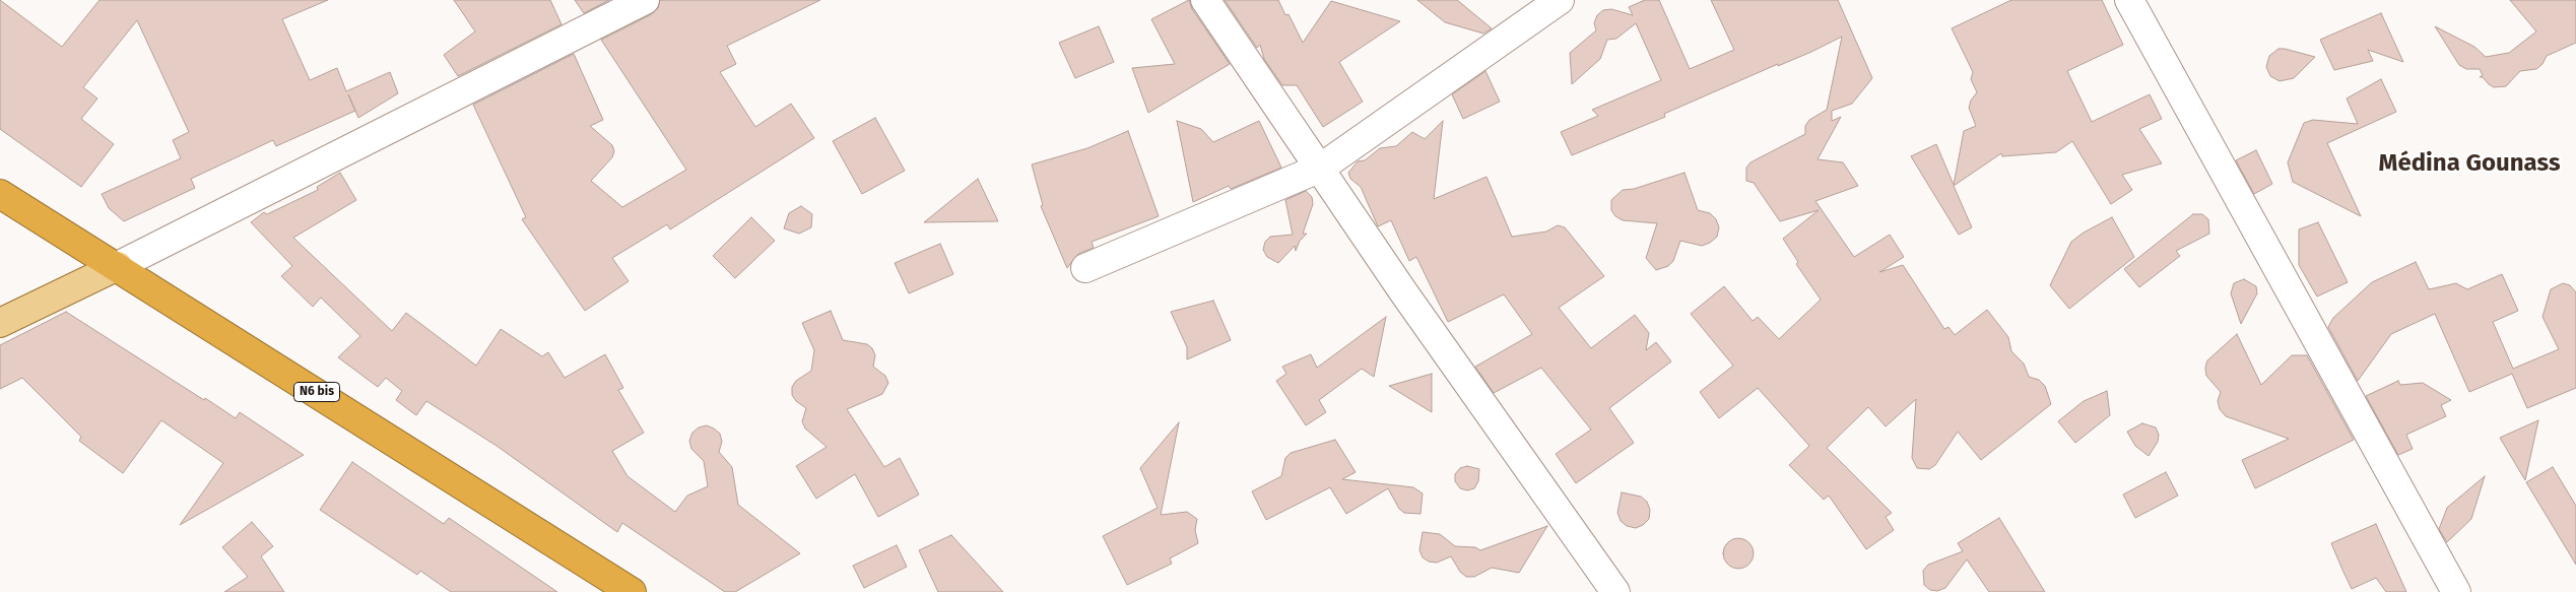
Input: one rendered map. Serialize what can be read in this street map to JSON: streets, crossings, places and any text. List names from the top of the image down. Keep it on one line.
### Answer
{"streets":{"highway":["N6 bis"]},"districts":["Médina Gounass"]}
